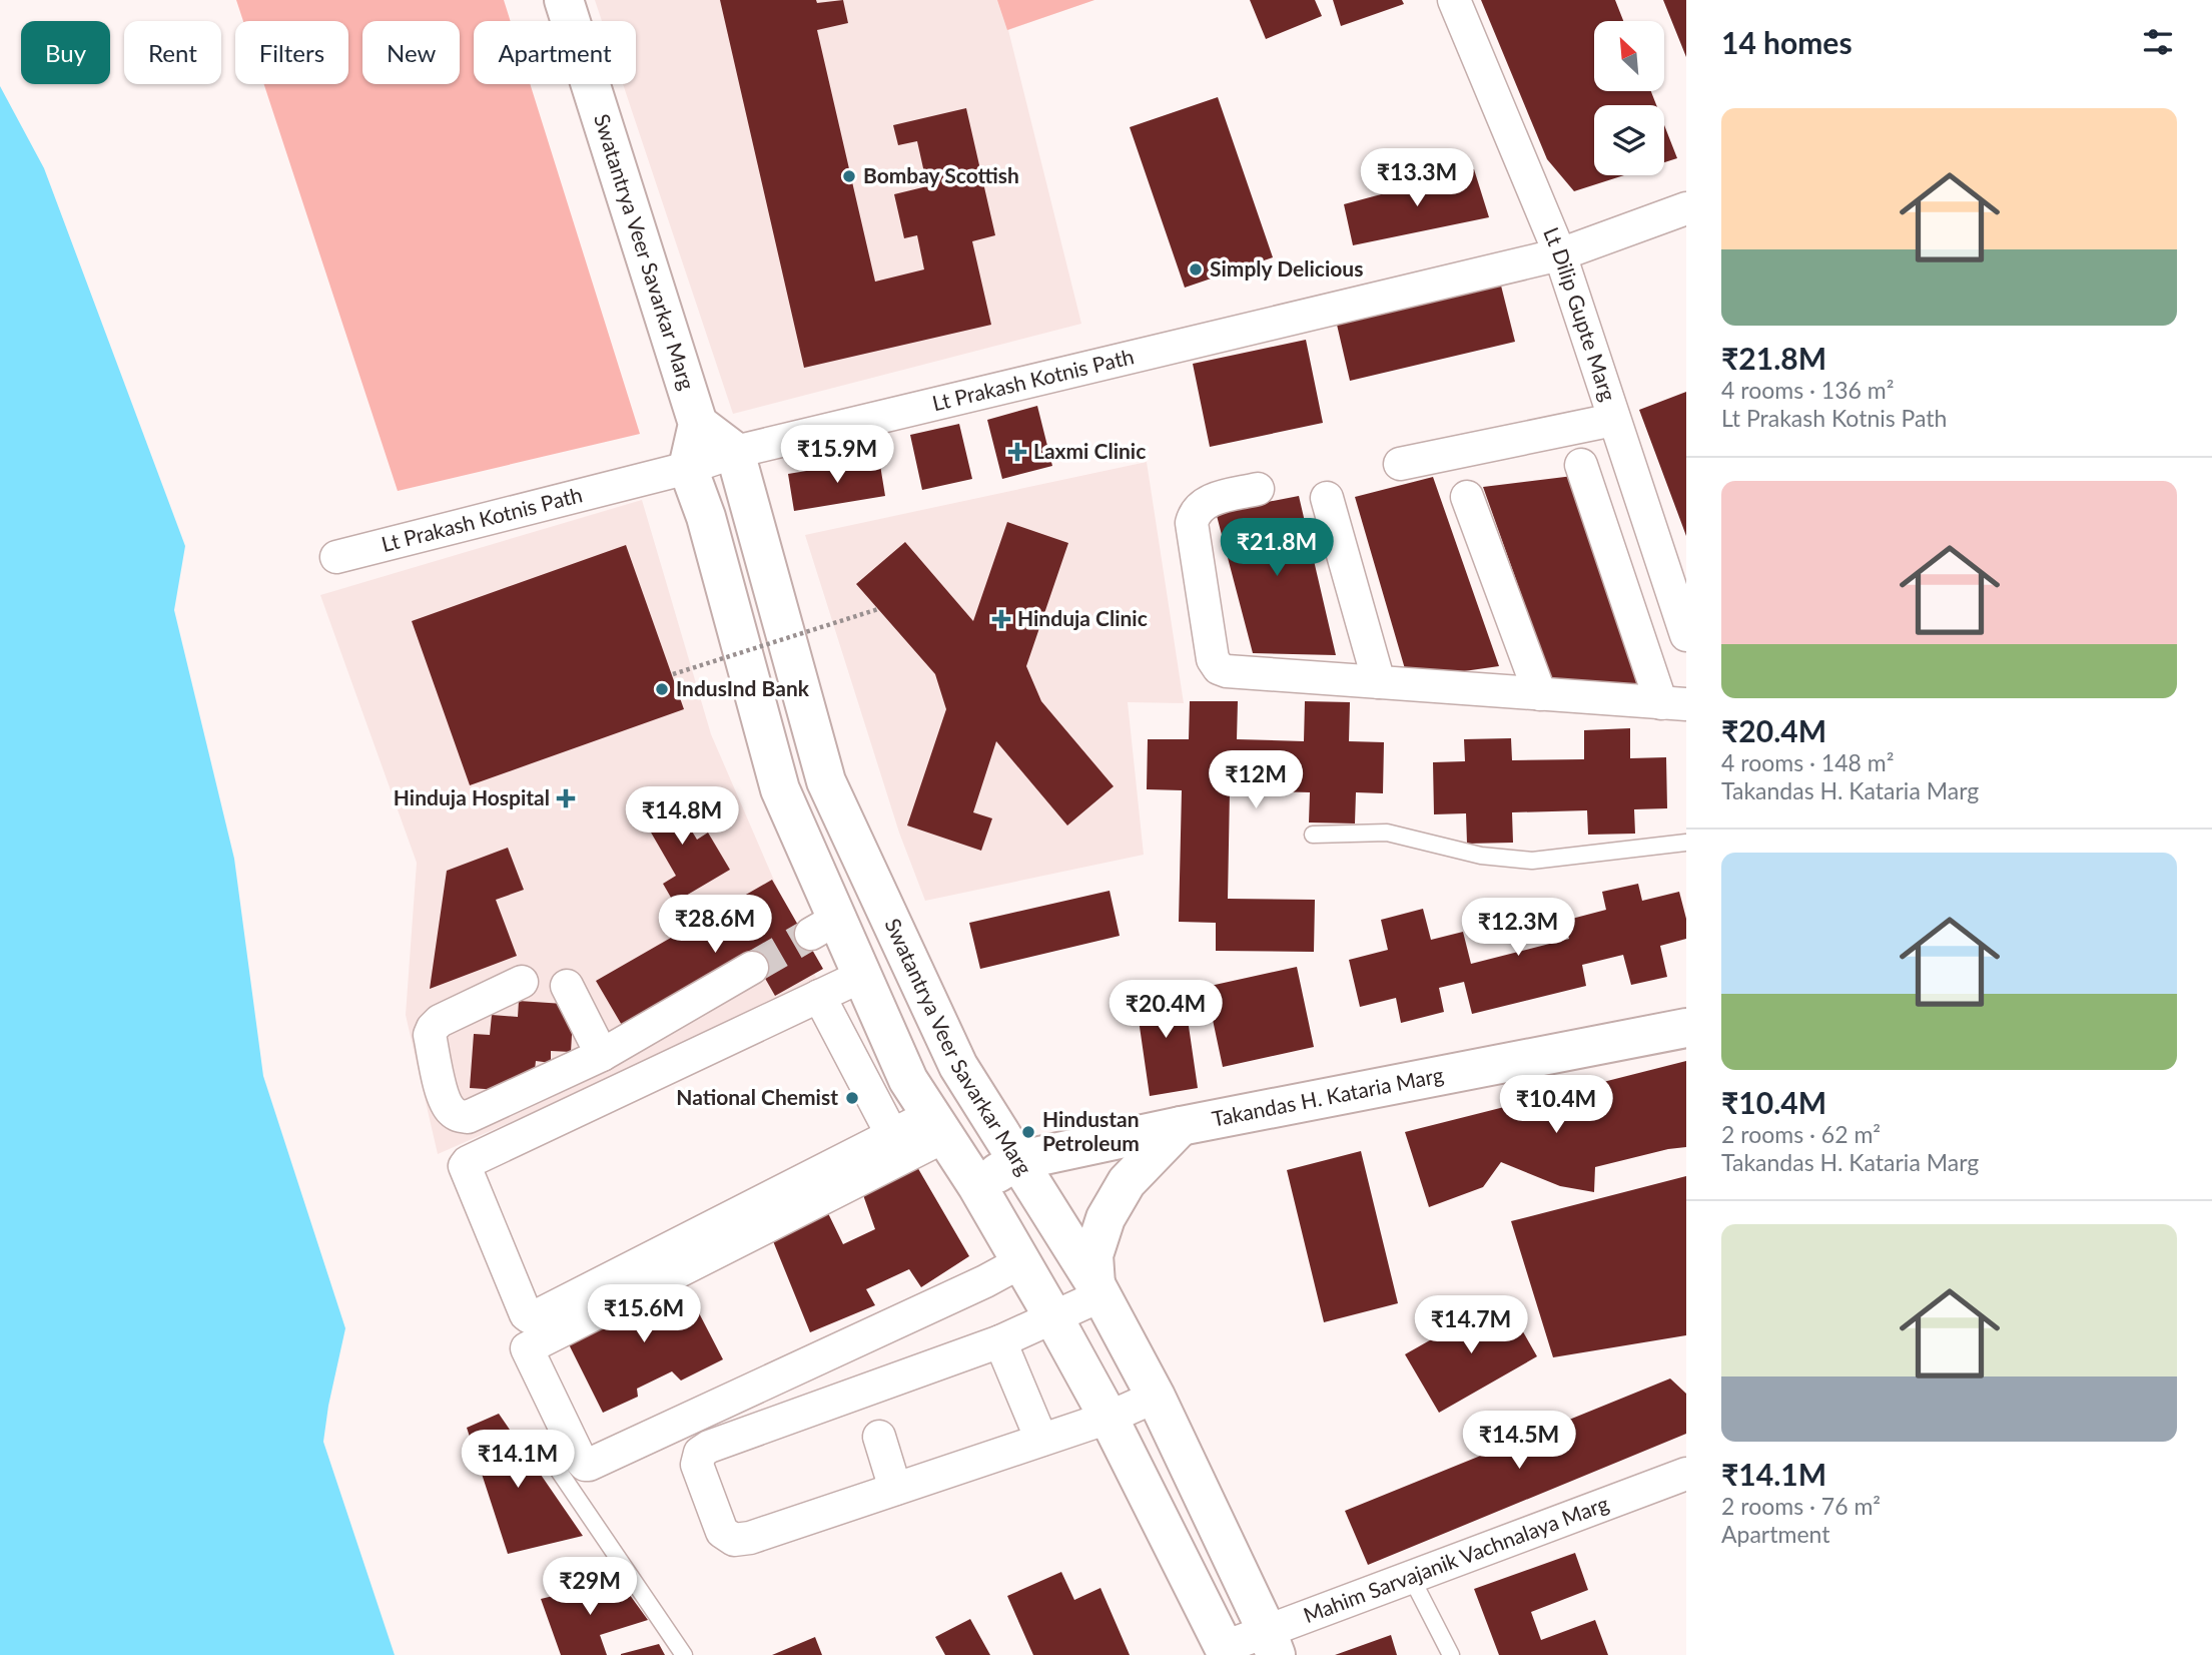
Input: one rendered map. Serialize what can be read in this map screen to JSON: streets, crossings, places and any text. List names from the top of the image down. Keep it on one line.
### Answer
{"streets":{"main road":["Swatantrya Veer Savarkar Marg","Takandas H. Kataria Marg"],"street":["Lt Dilip Gupte Marg","Lt Prakash Kotnis Path","Mahim Sarvajanik Vachnalaya Marg"]},"crossings":[["Swatantrya Veer Savarkar Marg","Lt Prakash Kotnis Path"],["Swatantrya Veer Savarkar Marg","Takandas H. Kataria Marg"],["Swatantrya Veer Savarkar Marg","Mahim Sarvajanik Vachnalaya Marg"],["Lt Dilip Gupte Marg","Lt Prakash Kotnis Path"]],"places":{"other":["Bombay Scottish","Simply Delicious","IndusInd Bank","National Chemist","Hindustan Petroleum"],"health":["Laxmi Clinic","Hinduja Clinic","Hinduja Hospital"]},"north":"top left","page":{"heading":"14 homes","chip":["Buy","Rent","Filters","New","Apartment"],"list":[{"name":"₹21.8M","note":"4 rooms · 136 m² · Lt Prakash Kotnis Path"},{"name":"₹20.4M","note":"4 rooms · 148 m² · Takandas H. Kataria Marg"},{"name":"₹10.4M","note":"2 rooms · 62 m² · Takandas H. Kataria Marg"},{"name":"₹14.1M","note":"2 rooms · 76 m² · Apartment"}],"price":["₹13.3M","₹15.9M","₹21.8M","₹12M","₹14.8M","₹28.6M","₹12.3M","₹20.4M","₹10.4M","₹15.6M","₹14.7M","₹14.5M","₹14.1M","₹29M"]}}
